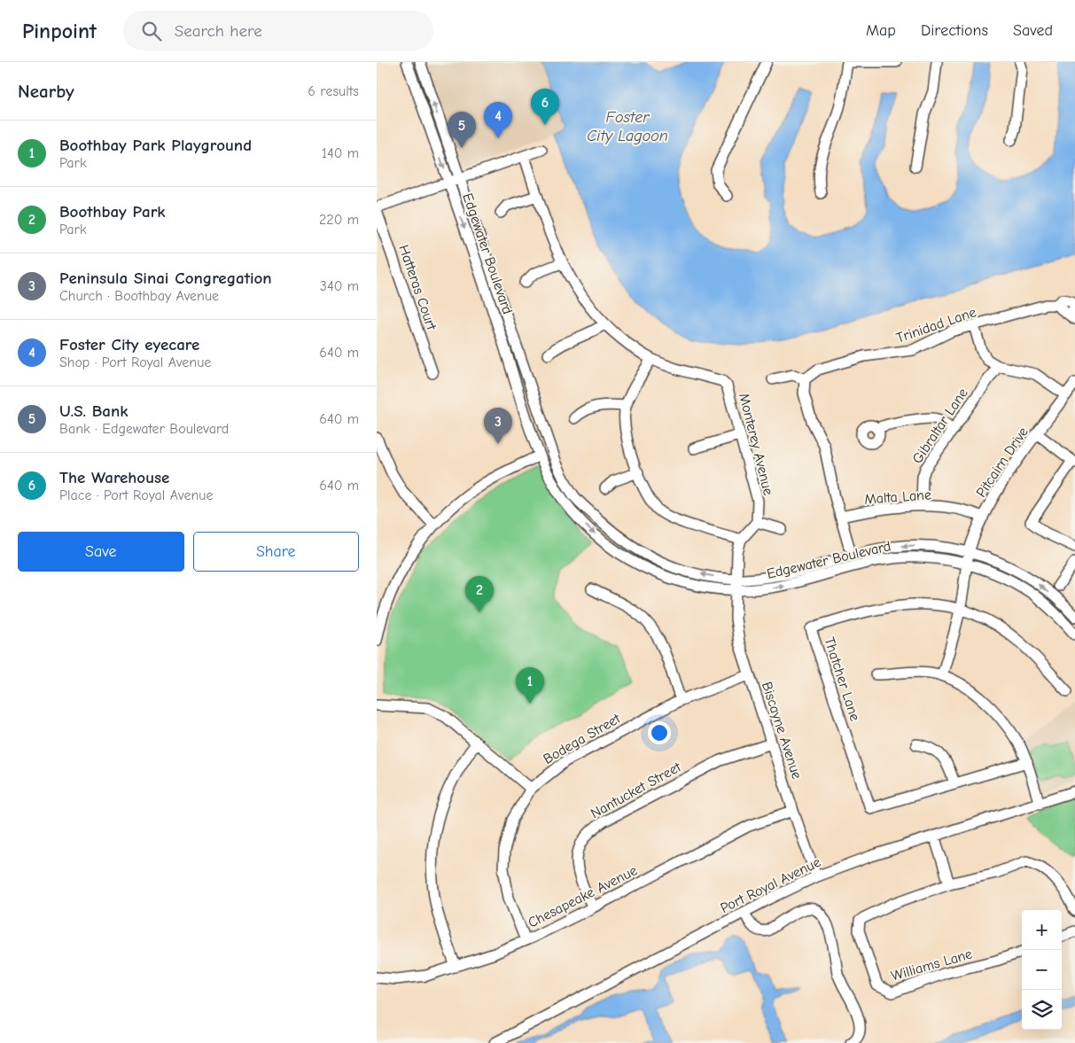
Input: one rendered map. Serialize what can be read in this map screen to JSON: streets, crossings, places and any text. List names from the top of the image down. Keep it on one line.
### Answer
{"streets":{"street":["Edgewater Boulevard","Hatteras Court","Trinidad Lane","Gibraltar Lane","Monterey Avenue","Pitcairn Drive","Malta Lane","Thatcher Lane","Biscayne Avenue","Bodega Street","Nantucket Street","Port Royal Avenue","Chesapeake Avenue","Williams Lane"]},"crossings":[["Edgewater Boulevard","Pitcairn Drive"],["Edgewater Boulevard","Biscayne Avenue"],["Gibraltar Lane","Malta Lane"],["Pitcairn Drive","Malta Lane"],["Pitcairn Drive","Thatcher Lane"],["Biscayne Avenue","Bodega Street"],["Biscayne Avenue","Nantucket Street"],["Biscayne Avenue","Port Royal Avenue"],["Biscayne Avenue","Chesapeake Avenue"],["Bodega Street","Chesapeake Avenue"],["Nantucket Street","Chesapeake Avenue"]],"water":["Foster City Lagoon"],"page":{"header":"Pinpoint","search":"Search here","nav":["Map","Directions","Saved"],"heading":["Nearby","6 results"],"pins":["6","4","5","3","2","1"],"list":[{"mark":"1","name":"Boothbay Park Playground","note":"Park","value":"140 m"},{"mark":"2","name":"Boothbay Park","note":"Park","value":"220 m"},{"mark":"3","name":"Peninsula Sinai Congregation","note":"Church · Boothbay Avenue","value":"340 m"},{"mark":"4","name":"Foster City eyecare","note":"Shop · Port Royal Avenue","value":"640 m"},{"mark":"5","name":"U.S. Bank","note":"Bank · Edgewater Boulevard","value":"640 m"},{"mark":"6","name":"The Warehouse","note":"Place · Port Royal Avenue","value":"640 m"}],"buttons":["Save","Share"],"map_buttons":["+","−"]}}
